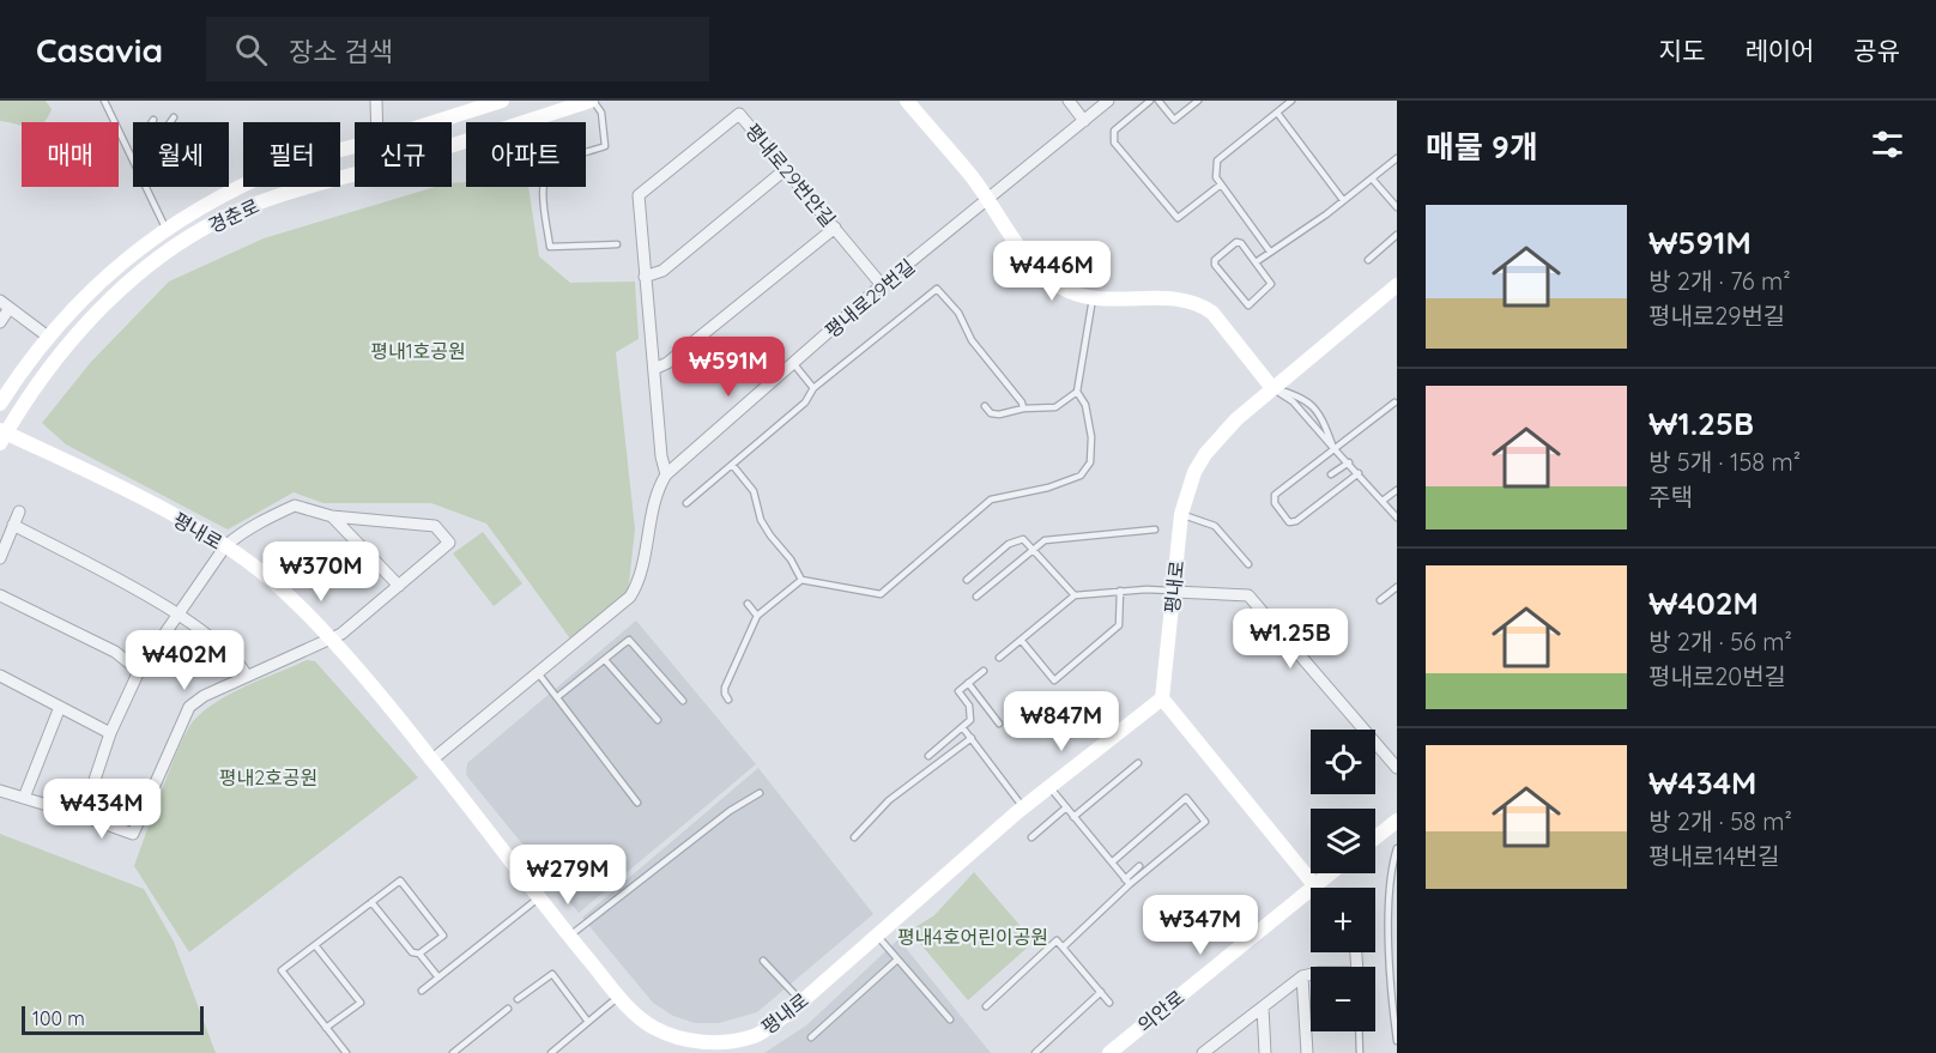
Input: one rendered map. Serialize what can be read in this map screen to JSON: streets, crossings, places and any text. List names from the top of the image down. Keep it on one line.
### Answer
{"streets":{"street":["평내로29번안길","경춘로","평내로29번길","평내로","의안로"]},"crossings":[["평내로29번안길","평내로29번길"],["경춘로","평내로"],["평내로29번길","평내로"]],"parks":["평내1호공원","평내2호공원","평내4호어린이공원"],"scale_bar":"100 m","page":{"header":"Casavia","search":"장소 검색","nav":["지도","레이어","공유"],"heading":"매물 9개","chip":["매매","월세","필터","신규","아파트"],"list":[{"name":"₩591M","note":"방 2개 · 76 m² · 평내로29번길"},{"name":"₩1.25B","note":"방 5개 · 158 m² · 주택"},{"name":"₩402M","note":"방 2개 · 56 m² · 평내로20번길"},{"name":"₩434M","note":"방 2개 · 58 m² · 평내로14번길"}],"price":["₩446M","₩591M","₩370M","₩1.25B","₩402M","₩847M","₩434M","₩279M","₩347M"],"map_buttons":["+","−"],"scale":"100 m"}}
